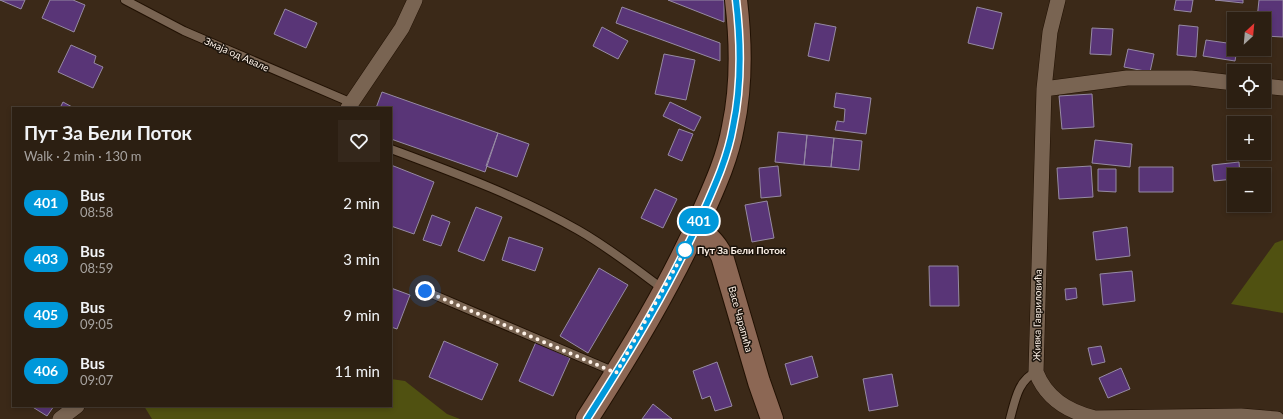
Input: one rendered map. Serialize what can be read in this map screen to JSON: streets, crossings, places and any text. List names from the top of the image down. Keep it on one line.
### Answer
{"streets":{"main road":["Васе Чарапића"],"street":["Змаја од Авале","Живка Гавриловића"]},"places":["Пут За Бели Поток"],"lines":["bus line 401"],"north":"top right","page":{"on_map":"401","map_buttons":["+","−"],"heading":["Пут За Бели Поток","Walk · 2 min · 130 m"],"list":[{"mark":"401","name":"Bus","note":"08:58","value":"2 min"},{"mark":"403","name":"Bus","note":"08:59","value":"3 min"},{"mark":"405","name":"Bus","note":"09:05","value":"9 min"},{"mark":"406","name":"Bus","note":"09:07","value":"11 min"}]}}
